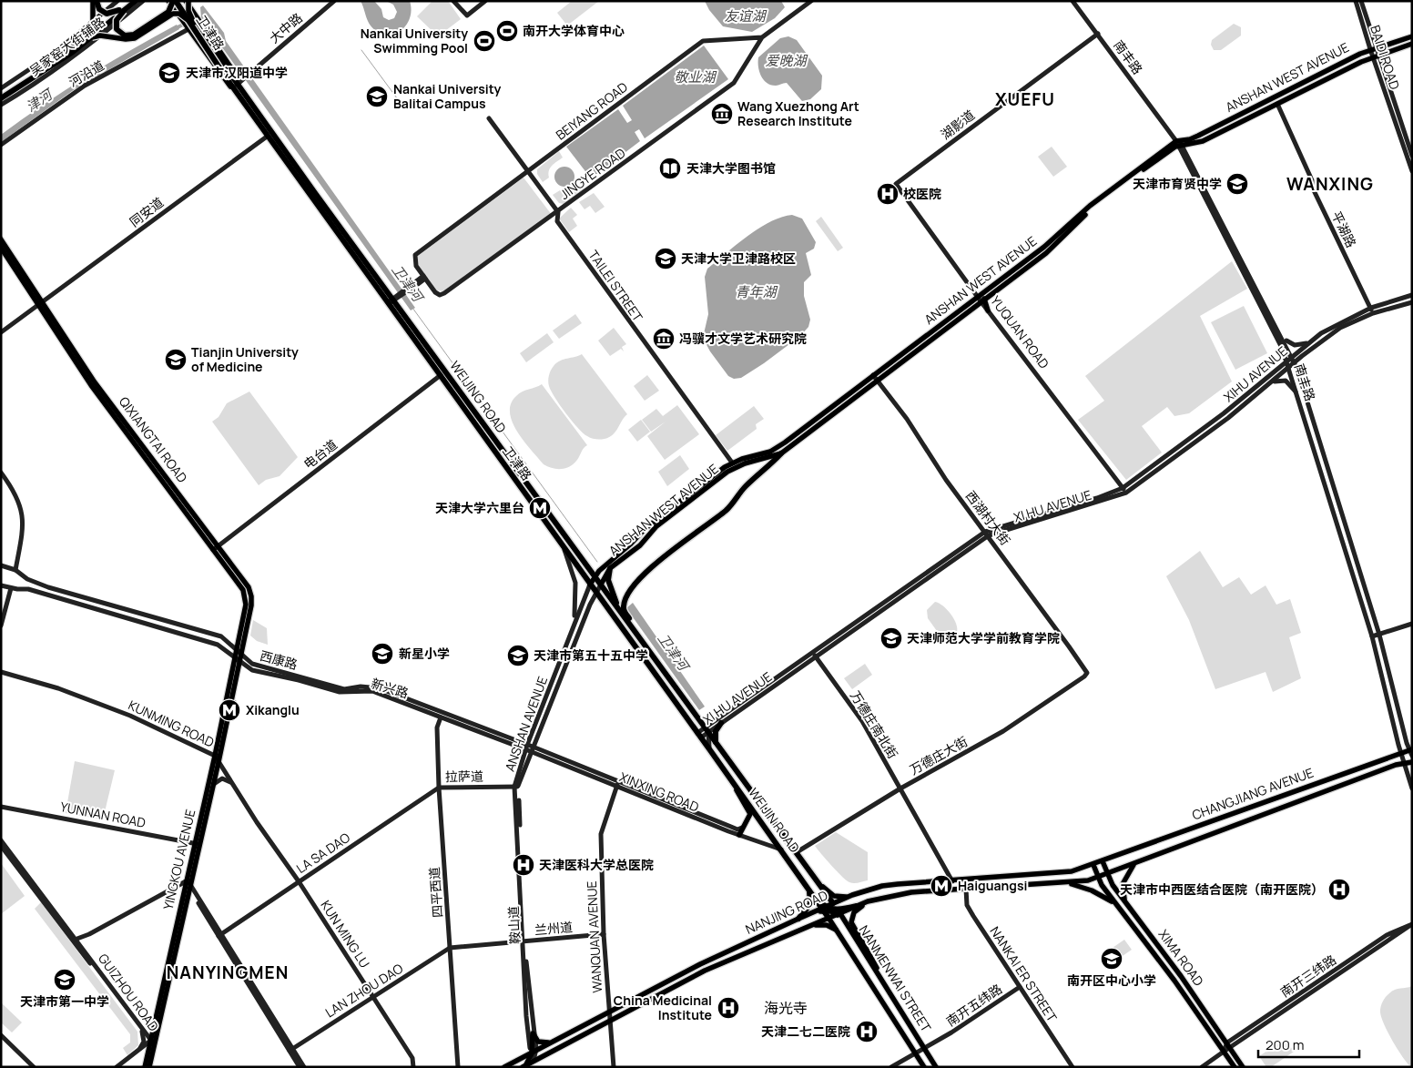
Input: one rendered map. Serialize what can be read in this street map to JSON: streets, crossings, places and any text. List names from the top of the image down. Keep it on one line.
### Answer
{"streets":{"highway":["卫津路","WEIJING ROAD","WEIJIN ROAD"],"main road":["ANSHAN WEST AVENUE","QIXIANGTAI ROAD","CHANGJIANG AVENUE","YINGKOU AVENUE","NANJING ROAD","XIMA ROAD","NANMENWAI STREET"],"street":["大中路","吴家窑大街辅路","南丰路","BAIDI ROAD","河沿道","BEIYANG ROAD","湖影道","JINGYE ROAD","同安道","平湖路","TAILEI STREET","YUQUAN ROAD","XIHU AVENUE","电台道","XI HU AVENUE","西湖村大街","西康路","新兴路","KUNMING ROAD","ANSHAN AVENUE","万德庄南北街","万德庄大街","拉萨道","XINXING ROAD","YUNNAN ROAD","LA SA DAO","四平西道","鞍山道","兰州道","KUN MING LU","WANQUAN AVENUE","NANKAI ER STREET","南开三纬路","LAN ZHOU DAO","GUIZHOU ROAD","南开五纬路"]},"crossings":[["大中路","WEIJING ROAD"],["卫津路","河沿道"],["卫津路","WEIJING ROAD"],["卫津路","电台道"],["南丰路","ANSHAN WEST AVENUE"],["南丰路","湖影道"],["南丰路","XIHU AVENUE"],["南丰路","XI HU AVENUE"],["南丰路","CHANGJIANG AVENUE"],["BAIDI ROAD","ANSHAN WEST AVENUE"],["ANSHAN WEST AVENUE","平湖路"],["ANSHAN WEST AVENUE","TAILEI STREET"],["ANSHAN WEST AVENUE","YUQUAN ROAD"],["ANSHAN WEST AVENUE","WEIJING ROAD"],["ANSHAN WEST AVENUE","西湖村大街"],["ANSHAN WEST AVENUE","ANSHAN AVENUE"],["BEIYANG ROAD","JINGYE ROAD"],["BEIYANG ROAD","TAILEI STREET"],["湖影道","YUQUAN ROAD"],["JINGYE ROAD","TAILEI STREET"],["同安道","WEIJING ROAD"],["同安道","QIXIANGTAI ROAD"],["平湖路","XIHU AVENUE"],["平湖路","XI HU AVENUE"],["YUQUAN ROAD","XIHU AVENUE"],["YUQUAN ROAD","XI HU AVENUE"],["XIHU AVENUE","XI HU AVENUE"],["WEIJING ROAD","XI HU AVENUE"],["WEIJING ROAD","ANSHAN AVENUE"],["WEIJING ROAD","WEIJIN ROAD"],["QIXIANGTAI ROAD","电台道"],["QIXIANGTAI ROAD","西康路"],["QIXIANGTAI ROAD","新兴路"],["QIXIANGTAI ROAD","YINGKOU AVENUE"],["XI HU AVENUE","西湖村大街"],["XI HU AVENUE","万德庄南北街"],["XI HU AVENUE","WEIJIN ROAD"],["西湖村大街","万德庄大街"],["西康路","新兴路"],["西康路","ANSHAN AVENUE"],["西康路","XINXING ROAD"],["新兴路","ANSHAN AVENUE"],["新兴路","XINXING ROAD"],["新兴路","YINGKOU AVENUE"],["新兴路","四平西道"],["KUNMING ROAD","LA SA DAO"],["KUNMING ROAD","YINGKOU AVENUE"],["KUNMING ROAD","KUN MING LU"],["ANSHAN AVENUE","拉萨道"],["ANSHAN AVENUE","XINXING ROAD"],["ANSHAN AVENUE","鞍山道"],["万德庄南北街","万德庄大街"],["万德庄南北街","NANJING ROAD"],["万德庄大街","WEIJIN ROAD"],["拉萨道","LA SA DAO"],["拉萨道","四平西道"],["拉萨道","鞍山道"],["XINXING ROAD","WEIJIN ROAD"],["XINXING ROAD","WANQUAN AVENUE"],["CHANGJIANG AVENUE","NANJING ROAD"],["CHANGJIANG AVENUE","XIMA ROAD"],["YUNNAN ROAD","YINGKOU AVENUE"],["WEIJIN ROAD","NANJING ROAD"],["WEIJIN ROAD","NANMENWAI STREET"],["LA SA DAO","四平西道"],["LA SA DAO","KUN MING LU"],["YINGKOU AVENUE","GUIZHOU ROAD"],["四平西道","兰州道"],["四平西道","LAN ZHOU DAO"],["NANJING ROAD","WANQUAN AVENUE"],["NANJING ROAD","XIMA ROAD"],["NANJING ROAD","NANMENWAI STREET"],["鞍山道","兰州道"],["兰州道","WANQUAN AVENUE"],["兰州道","LAN ZHOU DAO"],["KUN MING LU","LAN ZHOU DAO"],["XIMA ROAD","南开三纬路"],["NANKAI ER STREET","南开五纬路"],["NANMENWAI STREET","南开五纬路"]],"districts":["XUEFU","WANXING","NANYINGMEN","海光寺"],"water":["友谊湖","爱晚湖","敬业湖","津河","卫津河","青年湖"],"places":{"sports":["南开大学体育中心","Nankai University Swimming Pool"],"school or university":["天津市汉阳道中学","Nankai University Balitai Campus","天津市育贤中学","天津大学卫津路校区","Tianjin University of Medicine","天津师范大学学前教育学院","新星小学","天津市第五十五中学","南开区中心小学","天津市第一中学"],"museum":["Wang Xuezhong Art Research Institute","冯骥才文学艺术研究院"],"library":["天津大学图书馆"],"hospital":["校医院","天津医科大学总医院","天津市中西医结合医院（南开医院）","China Medicinal Institute","天津二七二医院"],"metro station":["天津大学六里台","Xikanglu","Haiguangsi"]},"scale_bar":"200 m"}
